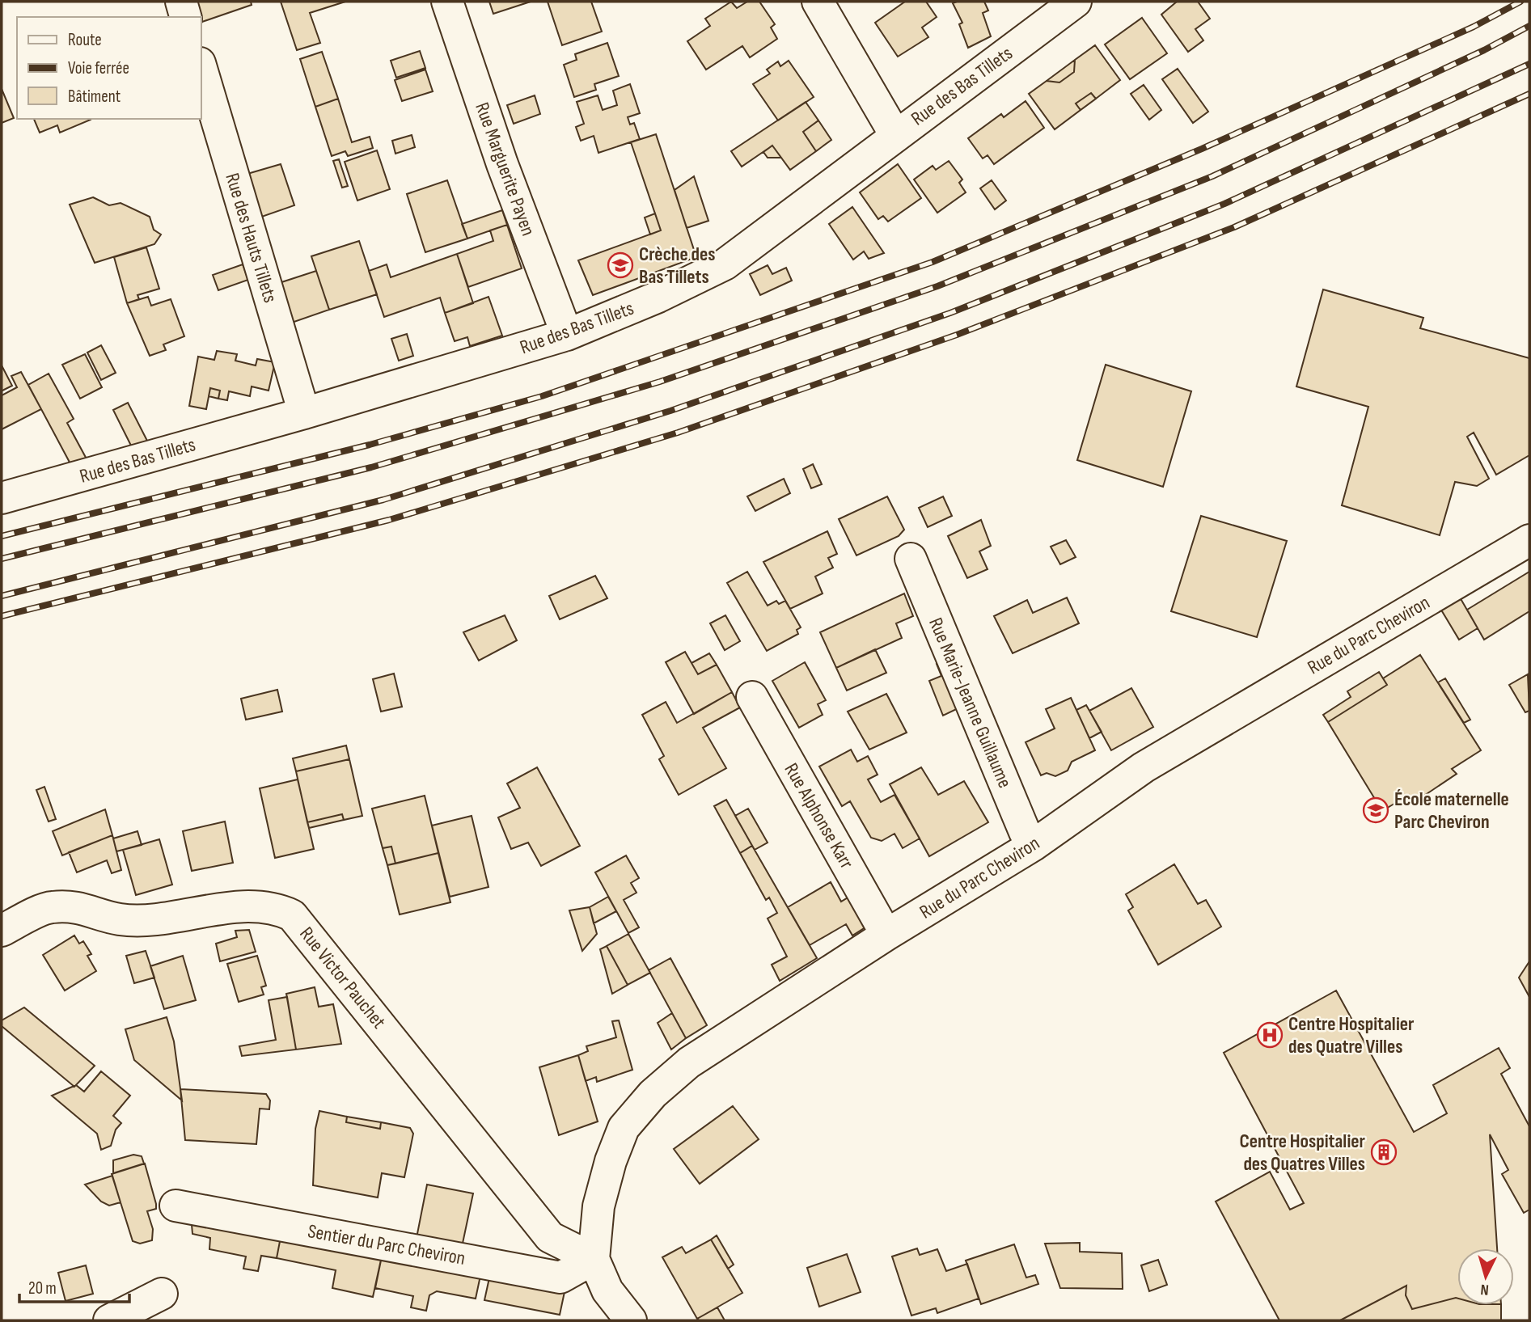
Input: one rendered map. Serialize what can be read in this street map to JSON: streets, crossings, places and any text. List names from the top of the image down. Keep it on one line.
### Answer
{"streets":{"street":["Rue des Bas Tillets","Rue Marguerite Payen","Rue des Hauts Tillets","Rue du Parc Cheviron","Rue Marie-Jeanne Guillaume","Rue Alphonse Karr","Rue Victor Pauchet","Sentier du Parc Cheviron"]},"crossings":[["Rue des Bas Tillets","Rue Marguerite Payen"],["Rue des Bas Tillets","Rue des Hauts Tillets"],["Rue du Parc Cheviron","Rue Marie-Jeanne Guillaume"],["Rue du Parc Cheviron","Rue Alphonse Karr"],["Rue du Parc Cheviron","Rue Victor Pauchet"],["Rue du Parc Cheviron","Sentier du Parc Cheviron"],["Rue Victor Pauchet","Sentier du Parc Cheviron"]],"places":{"school or university":["Crèche des Bas Tillets","École maternelle Parc Cheviron"],"hospital":["Centre Hospitalier des Quatre Villes"],"building":["Centre Hospitalier des Quatres Villes"]},"legend":["Route","Voie ferrée","Bâtiment"],"scale_bar":"20 m","north":"bottom"}
